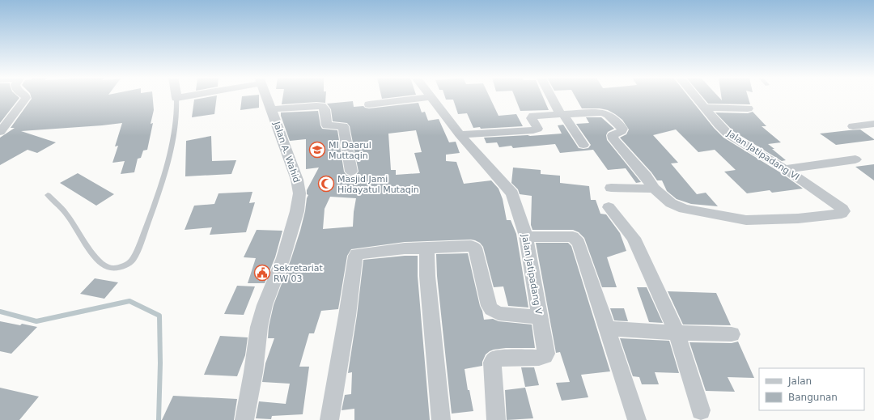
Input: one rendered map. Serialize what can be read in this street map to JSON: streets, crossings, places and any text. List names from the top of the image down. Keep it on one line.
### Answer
{"streets":{"street":["Jalan A. Wahid","Jalan Jatipadang VI","Jalan Jatipadang V"]},"places":{"school or university":["MI Daarul Muttaqin"],"mosque":["Masjid Jami Hidayatul Mutaqin"],"public building":["Sekretariat RW 03"]},"legend":["Jalan","Bangunan"]}
